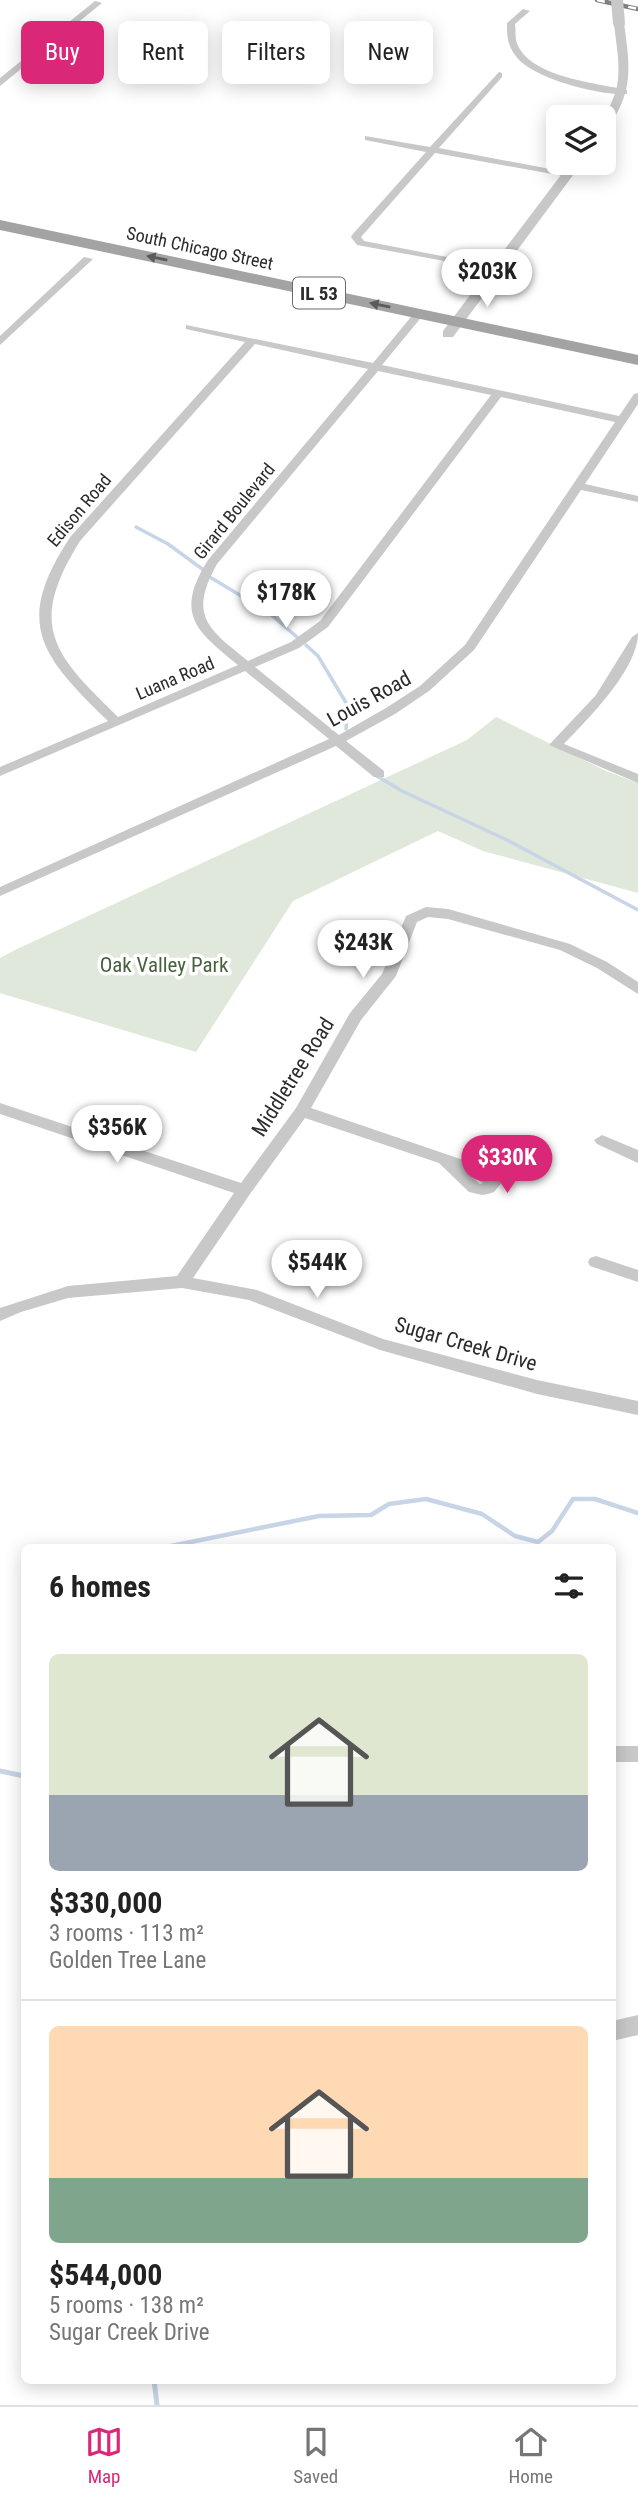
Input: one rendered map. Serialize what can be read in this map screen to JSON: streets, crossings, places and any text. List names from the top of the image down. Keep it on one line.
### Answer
{"streets":{"main road":["South Chicago Street","IL 53"],"street":["Edison Road","Girard Boulevard","Luana Road","Louis Road","Middletree Road","Sugar Creek Drive"]},"crossings":[["South Chicago Street","Girard Boulevard"],["Edison Road","Luana Road"],["Girard Boulevard","Luana Road"],["Girard Boulevard","Louis Road"],["Middletree Road","Sugar Creek Drive"]],"parks":["Oak Valley Park"],"page":{"chip":["Buy","Rent","Filters","New"],"price":["$203K","$178K","$243K","$356K","$330K","$544K"],"heading":"6 homes","list":[{"name":"$330,000","note":"3 rooms · 113 m² · Golden Tree Lane"},{"name":"$544,000","note":"5 rooms · 138 m² · Sugar Creek Drive"}],"tabs":["Map","Saved","Home"]}}
